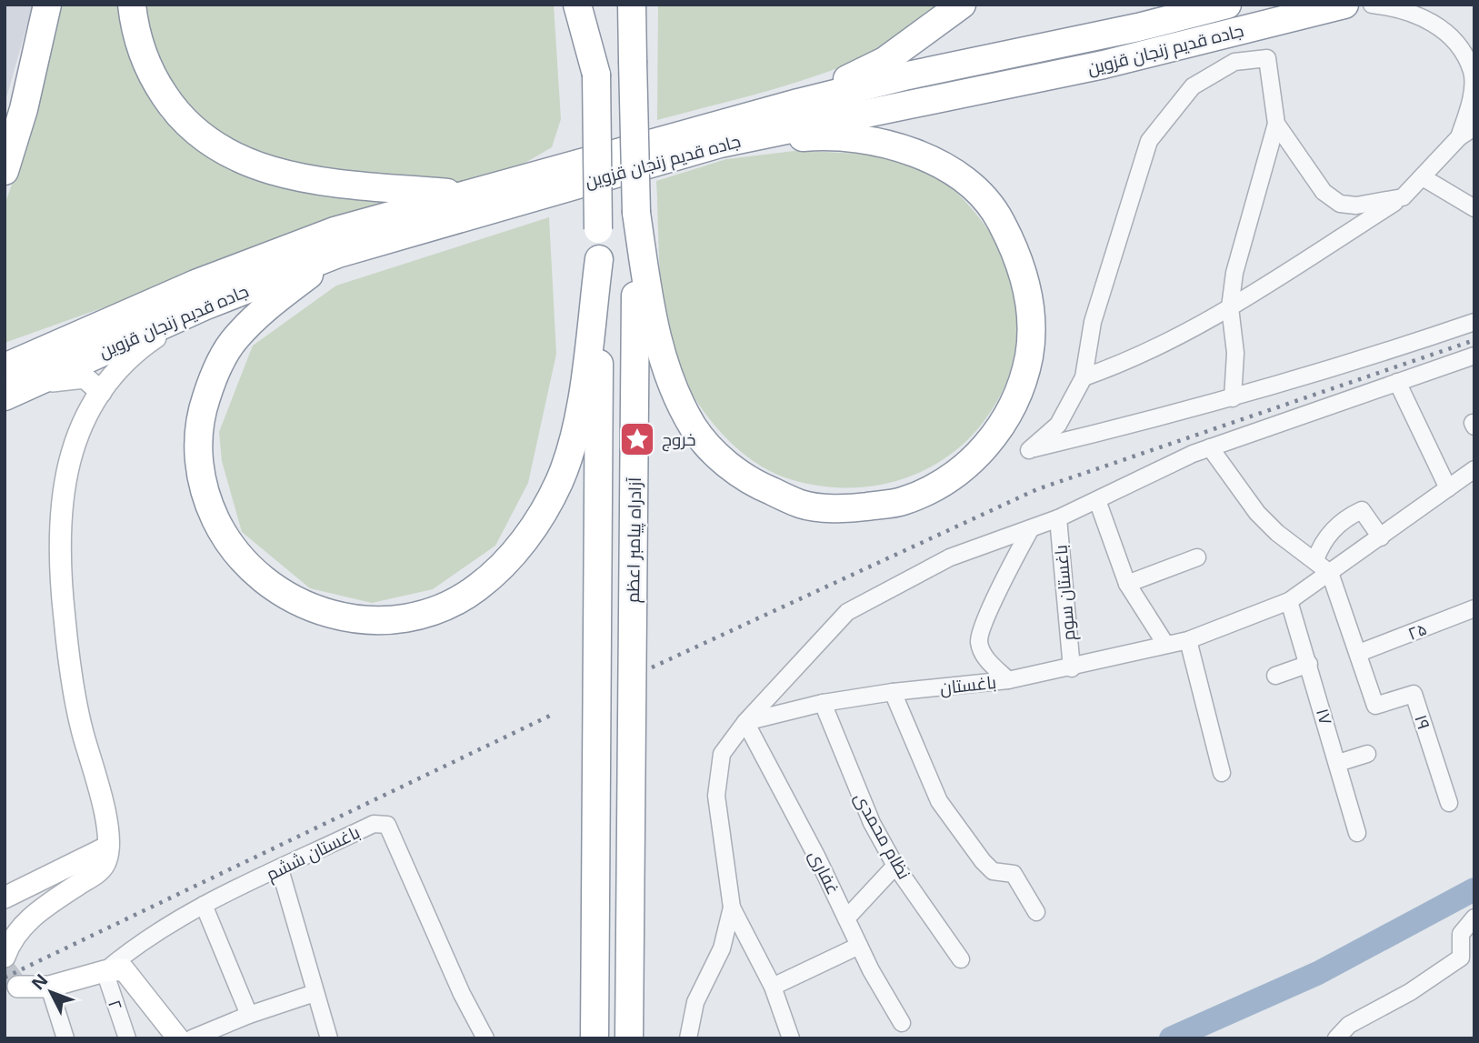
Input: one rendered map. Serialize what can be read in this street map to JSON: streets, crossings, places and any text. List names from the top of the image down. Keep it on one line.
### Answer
{"streets":{"highway":["جاده قدیم زنجان قزوین","آزادراه پیامبر اعظم"],"street":["باغستان سوم","۲۵","باغستان","۱۷","۱۹","نظام محمدی","باغستان ششم","غفاری","۲"]},"crossings":[["باغستان سوم","باغستان"],["۲۵","۱۹"],["باغستان","۱۷"],["باغستان","نظام محمدی"],["باغستان","غفاری"],["باغستان ششم","۲"]],"places":{"place":["خروج"]},"north":"top left"}
